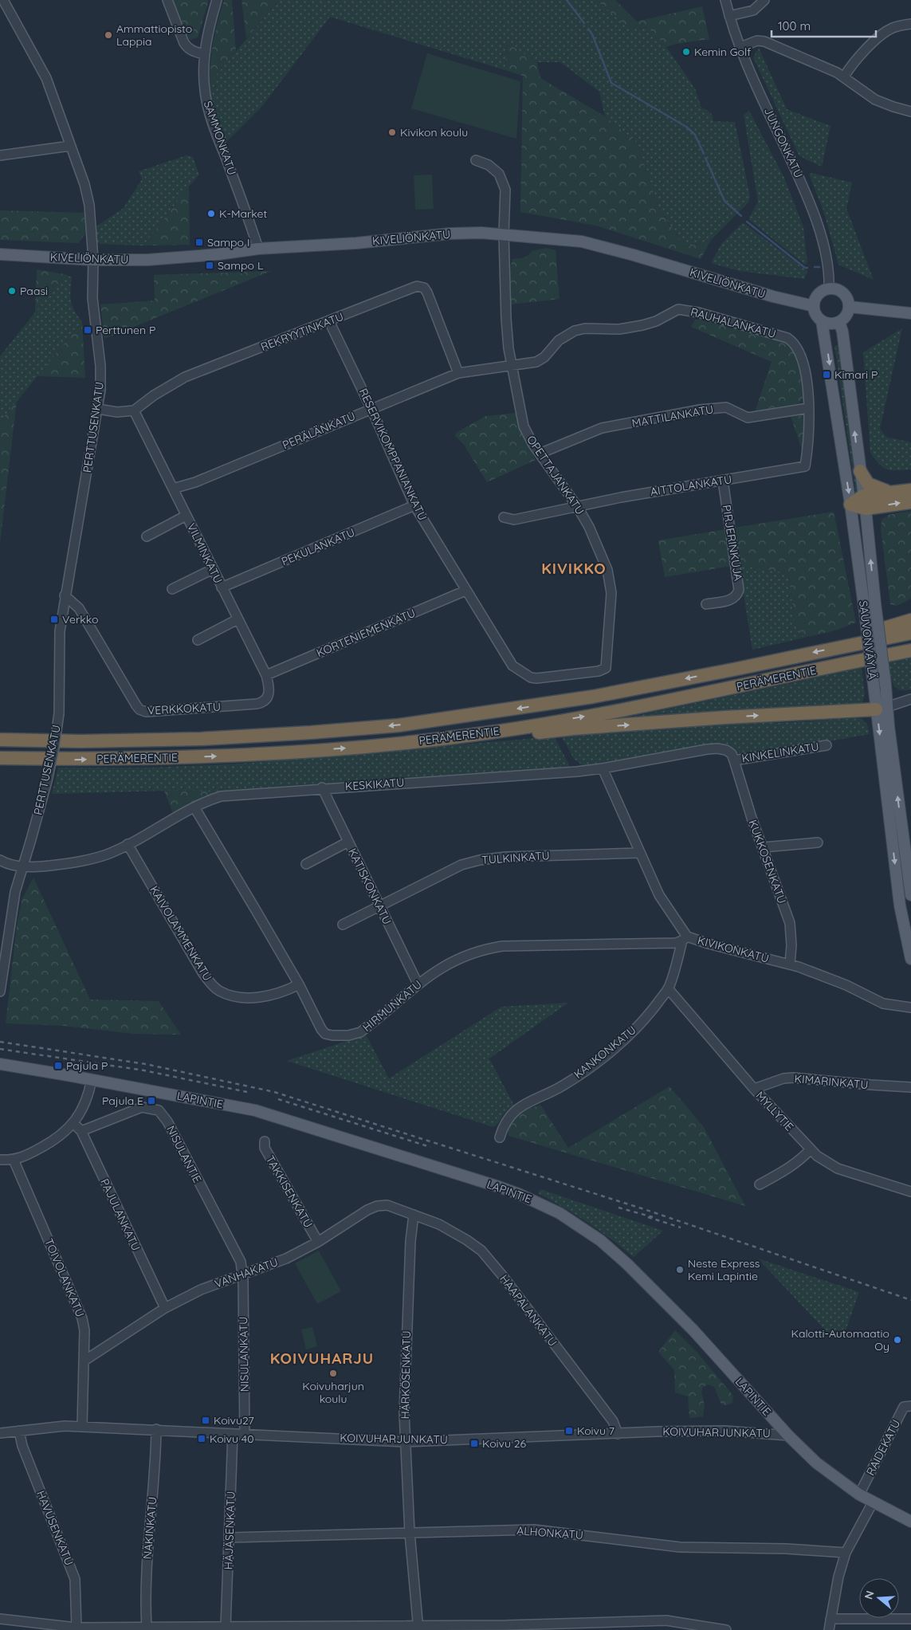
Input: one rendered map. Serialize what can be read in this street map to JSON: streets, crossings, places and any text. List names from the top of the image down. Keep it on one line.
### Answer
{"streets":{"highway":["PERÄMERENTIE"],"main road":["KIVELIÖNKATU","SAUVONVÄYLÄ","LAPINTIE"],"street":["SAMMONKATU","JUNGONKATU","RAUHALANKATU","REKRYYTINKATU","MATTILANKATU","PERTTUSENKATU","PERÄLÄNKATU","RESERVIKOMPPANIANKATU","OPETTAJANKATU","AITTOLANKATU","PIRJERINKUJA","PEKULANKATU","VILMINKATU","KORTENIEMENKATU","VERKKOKATU","KINKELINKATU","KESKIKATU","TULKINKATU","KUKKOSENKATU","KATISKONKATU","KAIVOLAMMENKATU","KIVIKONKATU","HIRMUNKATU","KANKONKATU","KIMARINKATU","MYLLYTIE","NISULANTIE","TAKKISENKATU","PAJULANKATU","VANHAKATU","TOIVOLANKATU","HAAPALANKATU","NISULANKATU","HÄRKÖSENKATU","KOIVUHARJUNKATU","RAIDEKATU","HAVUSENKATU","NÄKINKATU","HÄJÄSENKATU","ALHONKATU"]},"crossings":[["SAMMONKATU","KIVELIÖNKATU"],["JUNGONKATU","KIVELIÖNKATU"],["JUNGONKATU","SAUVONVÄYLÄ"],["KIVELIÖNKATU","PERTTUSENKATU"],["KIVELIÖNKATU","OPETTAJANKATU"],["KIVELIÖNKATU","SAUVONVÄYLÄ"],["RAUHALANKATU","MATTILANKATU"],["RAUHALANKATU","PERÄLÄNKATU"],["RAUHALANKATU","OPETTAJANKATU"],["RAUHALANKATU","AITTOLANKATU"],["REKRYYTINKATU","PERÄLÄNKATU"],["REKRYYTINKATU","RESERVIKOMPPANIANKATU"],["REKRYYTINKATU","VILMINKATU"],["MATTILANKATU","OPETTAJANKATU"],["PERTTUSENKATU","VERKKOKATU"],["PERTTUSENKATU","KESKIKATU"],["PERÄLÄNKATU","RESERVIKOMPPANIANKATU"],["PERÄLÄNKATU","OPETTAJANKATU"],["PERÄLÄNKATU","VILMINKATU"],["RESERVIKOMPPANIANKATU","OPETTAJANKATU"],["RESERVIKOMPPANIANKATU","PEKULANKATU"],["RESERVIKOMPPANIANKATU","KORTENIEMENKATU"],["OPETTAJANKATU","AITTOLANKATU"],["AITTOLANKATU","PIRJERINKUJA"],["PEKULANKATU","VILMINKATU"],["VILMINKATU","KORTENIEMENKATU"],["VILMINKATU","VERKKOKATU"],["KINKELINKATU","KESKIKATU"],["KINKELINKATU","KUKKOSENKATU"],["KESKIKATU","KUKKOSENKATU"],["KESKIKATU","KATISKONKATU"],["KESKIKATU","KAIVOLAMMENKATU"],["KESKIKATU","KIVIKONKATU"],["KESKIKATU","HIRMUNKATU"],["TULKINKATU","KATISKONKATU"],["TULKINKATU","KIVIKONKATU"],["KUKKOSENKATU","KIVIKONKATU"],["KATISKONKATU","HIRMUNKATU"],["KAIVOLAMMENKATU","HIRMUNKATU"],["KIVIKONKATU","HIRMUNKATU"],["KIVIKONKATU","KANKONKATU"],["HIRMUNKATU","KANKONKATU"],["KANKONKATU","MYLLYTIE"],["KIMARINKATU","MYLLYTIE"],["LAPINTIE","KOIVUHARJUNKATU"],["LAPINTIE","RAIDEKATU"],["NISULANTIE","PAJULANKATU"],["NISULANTIE","VANHAKATU"],["NISULANTIE","NISULANKATU"],["TAKKISENKATU","VANHAKATU"],["PAJULANKATU","VANHAKATU"],["VANHAKATU","TOIVOLANKATU"],["VANHAKATU","HAAPALANKATU"],["VANHAKATU","NISULANKATU"],["VANHAKATU","HÄRKÖSENKATU"],["TOIVOLANKATU","KOIVUHARJUNKATU"],["HAAPALANKATU","HÄRKÖSENKATU"],["HAAPALANKATU","KOIVUHARJUNKATU"],["NISULANKATU","KOIVUHARJUNKATU"],["HÄRKÖSENKATU","KOIVUHARJUNKATU"],["HÄRKÖSENKATU","ALHONKATU"],["KOIVUHARJUNKATU","HAVUSENKATU"],["KOIVUHARJUNKATU","NÄKINKATU"],["KOIVUHARJUNKATU","HÄJÄSENKATU"],["HÄJÄSENKATU","ALHONKATU"]],"districts":["KIVIKKO","KOIVUHARJU"],"places":{"other":["Ammattiopisto Lappia","Kemin Golf","Kivikon koulu","K-Market","Paasi","Neste Express Kemi Lapintie","Kalotti-Automaatio Oy","Koivuharjun koulu"],"transit":["Sampo I","Sampo L","Perttunen P","Kimari P","Verkko","Pajula P","Pajula E","Koivu27","Koivu 7","Koivu 40","Koivu 26"]},"scale_bar":"100 m","north":"left"}
